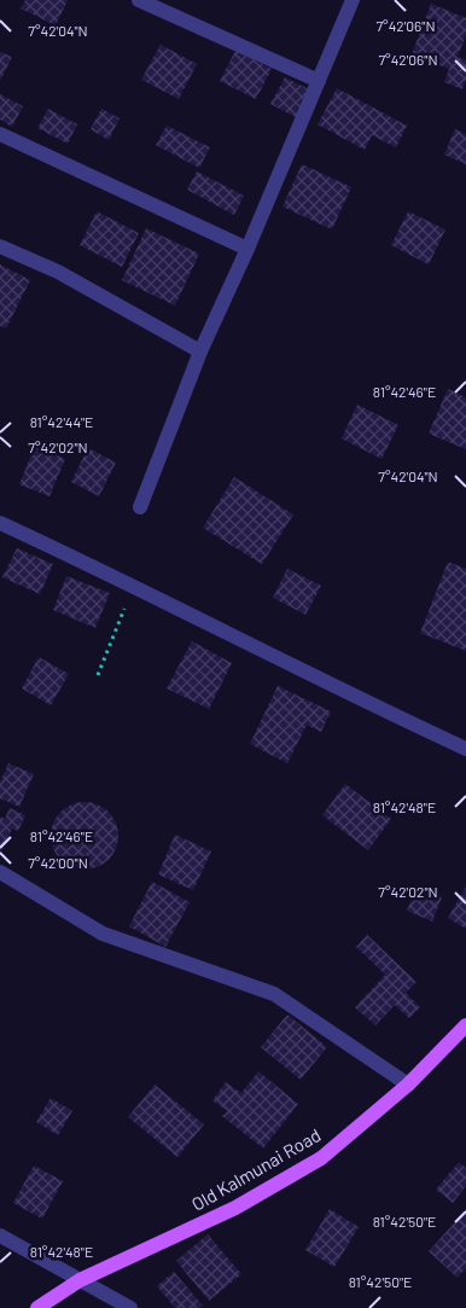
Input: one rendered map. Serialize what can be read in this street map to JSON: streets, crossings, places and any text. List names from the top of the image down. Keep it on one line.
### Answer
{"streets":{"main road":["Old Kalmunai Road"]},"coordinates":["7°42'06\"N","7°42'04\"N","81°42'46\"E","81°42'44\"E","7°42'02\"N","81°42'48\"E","7°42'00\"N","81°42'50\"E"]}
